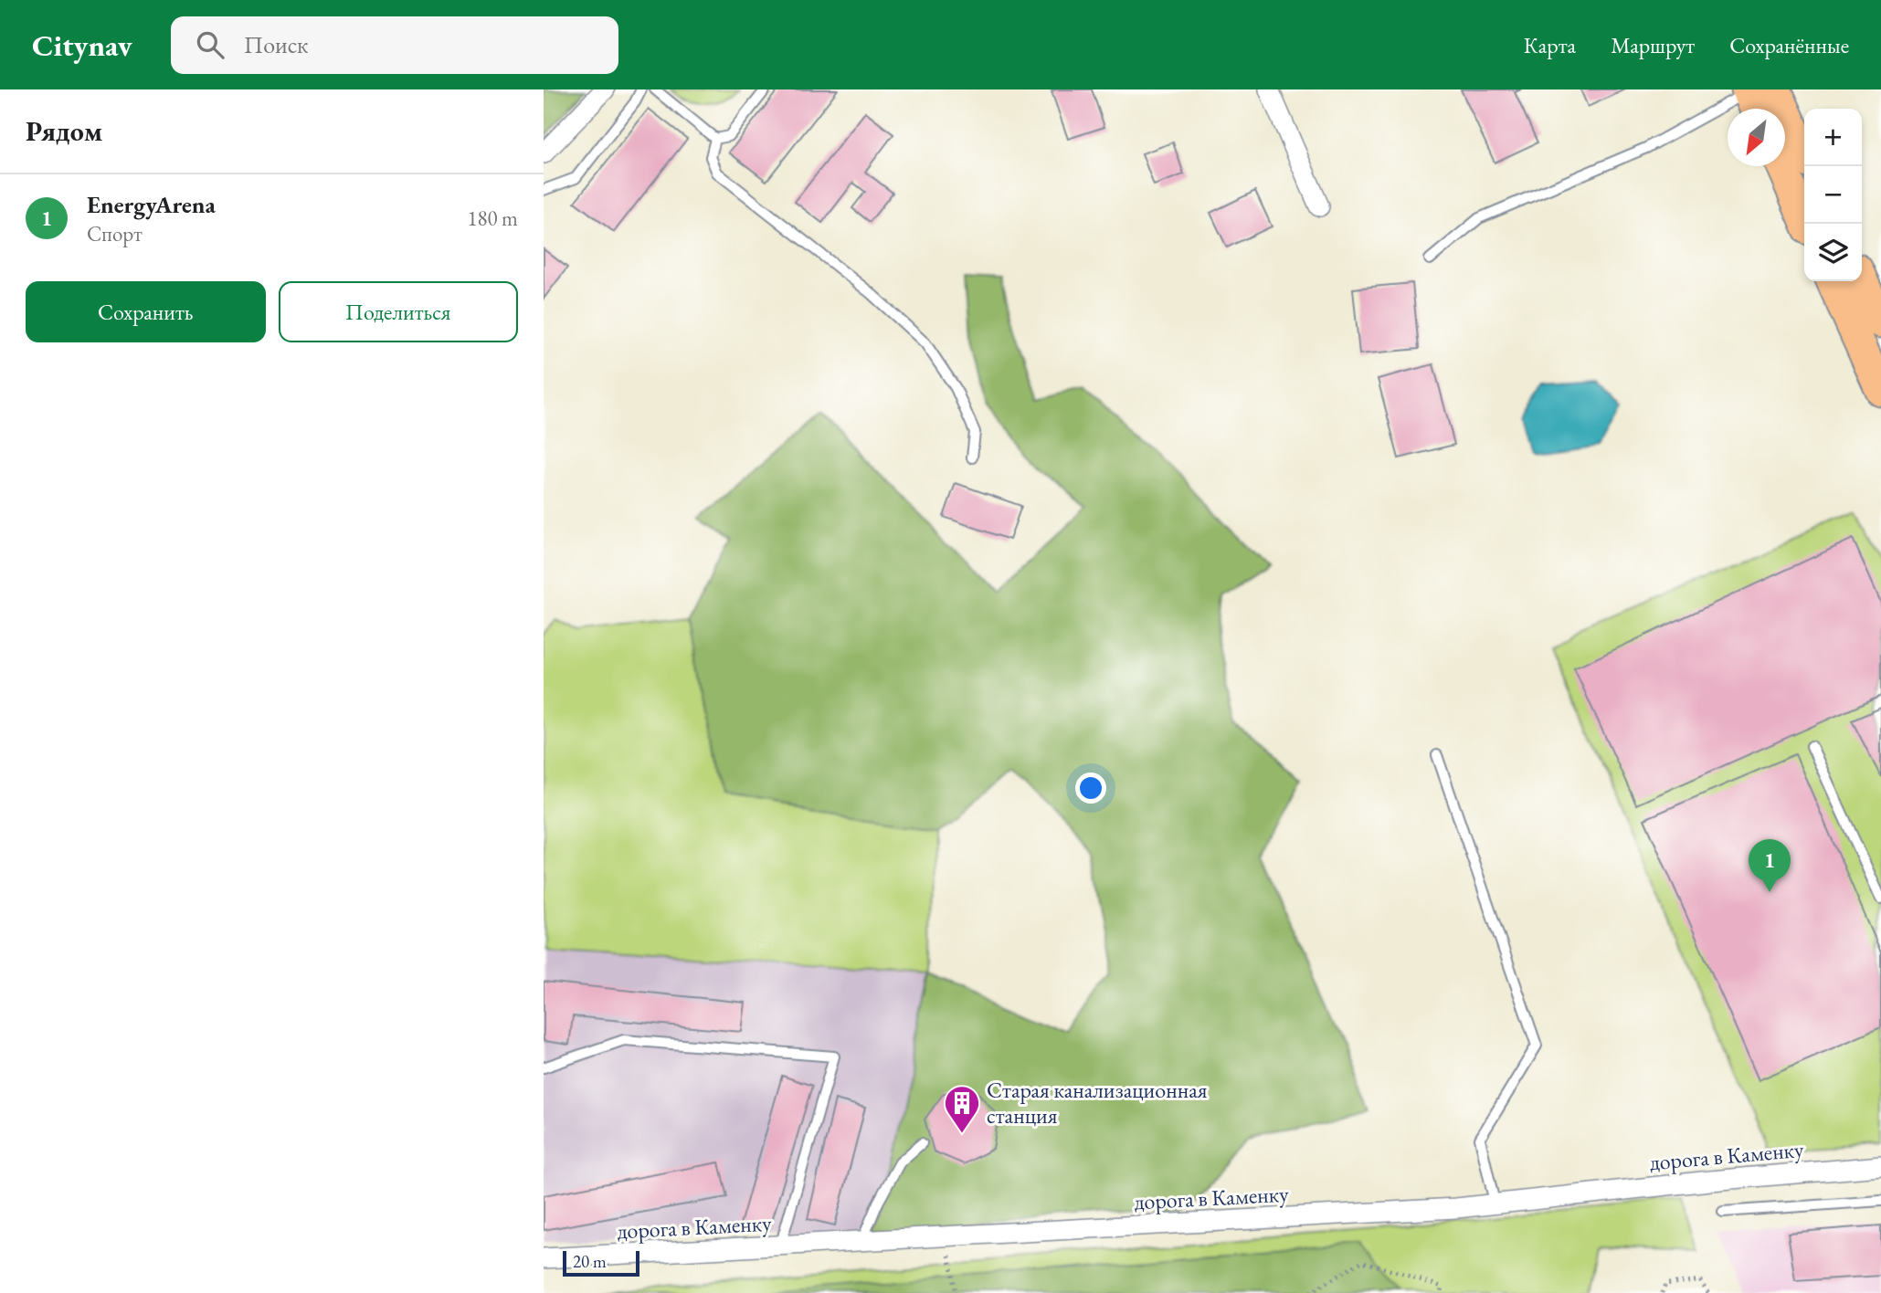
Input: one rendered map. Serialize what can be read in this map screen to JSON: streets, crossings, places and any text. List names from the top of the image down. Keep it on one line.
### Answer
{"streets":{"street":["дорога в Каменку"]},"places":{"building":["Старая канализационная станция"]},"scale_bar":"20 m","north":"bottom left","page":{"header":"Citynav","search":"Поиск","nav":["Карта","Маршрут","Сохранённые"],"heading":"Рядом","map_buttons":["+","−"],"list":[{"mark":"1","name":"EnergyArena","note":"Спорт","value":"180 m"}],"buttons":["Сохранить","Поделиться"],"pins":"1","scale":"20 m"}}
